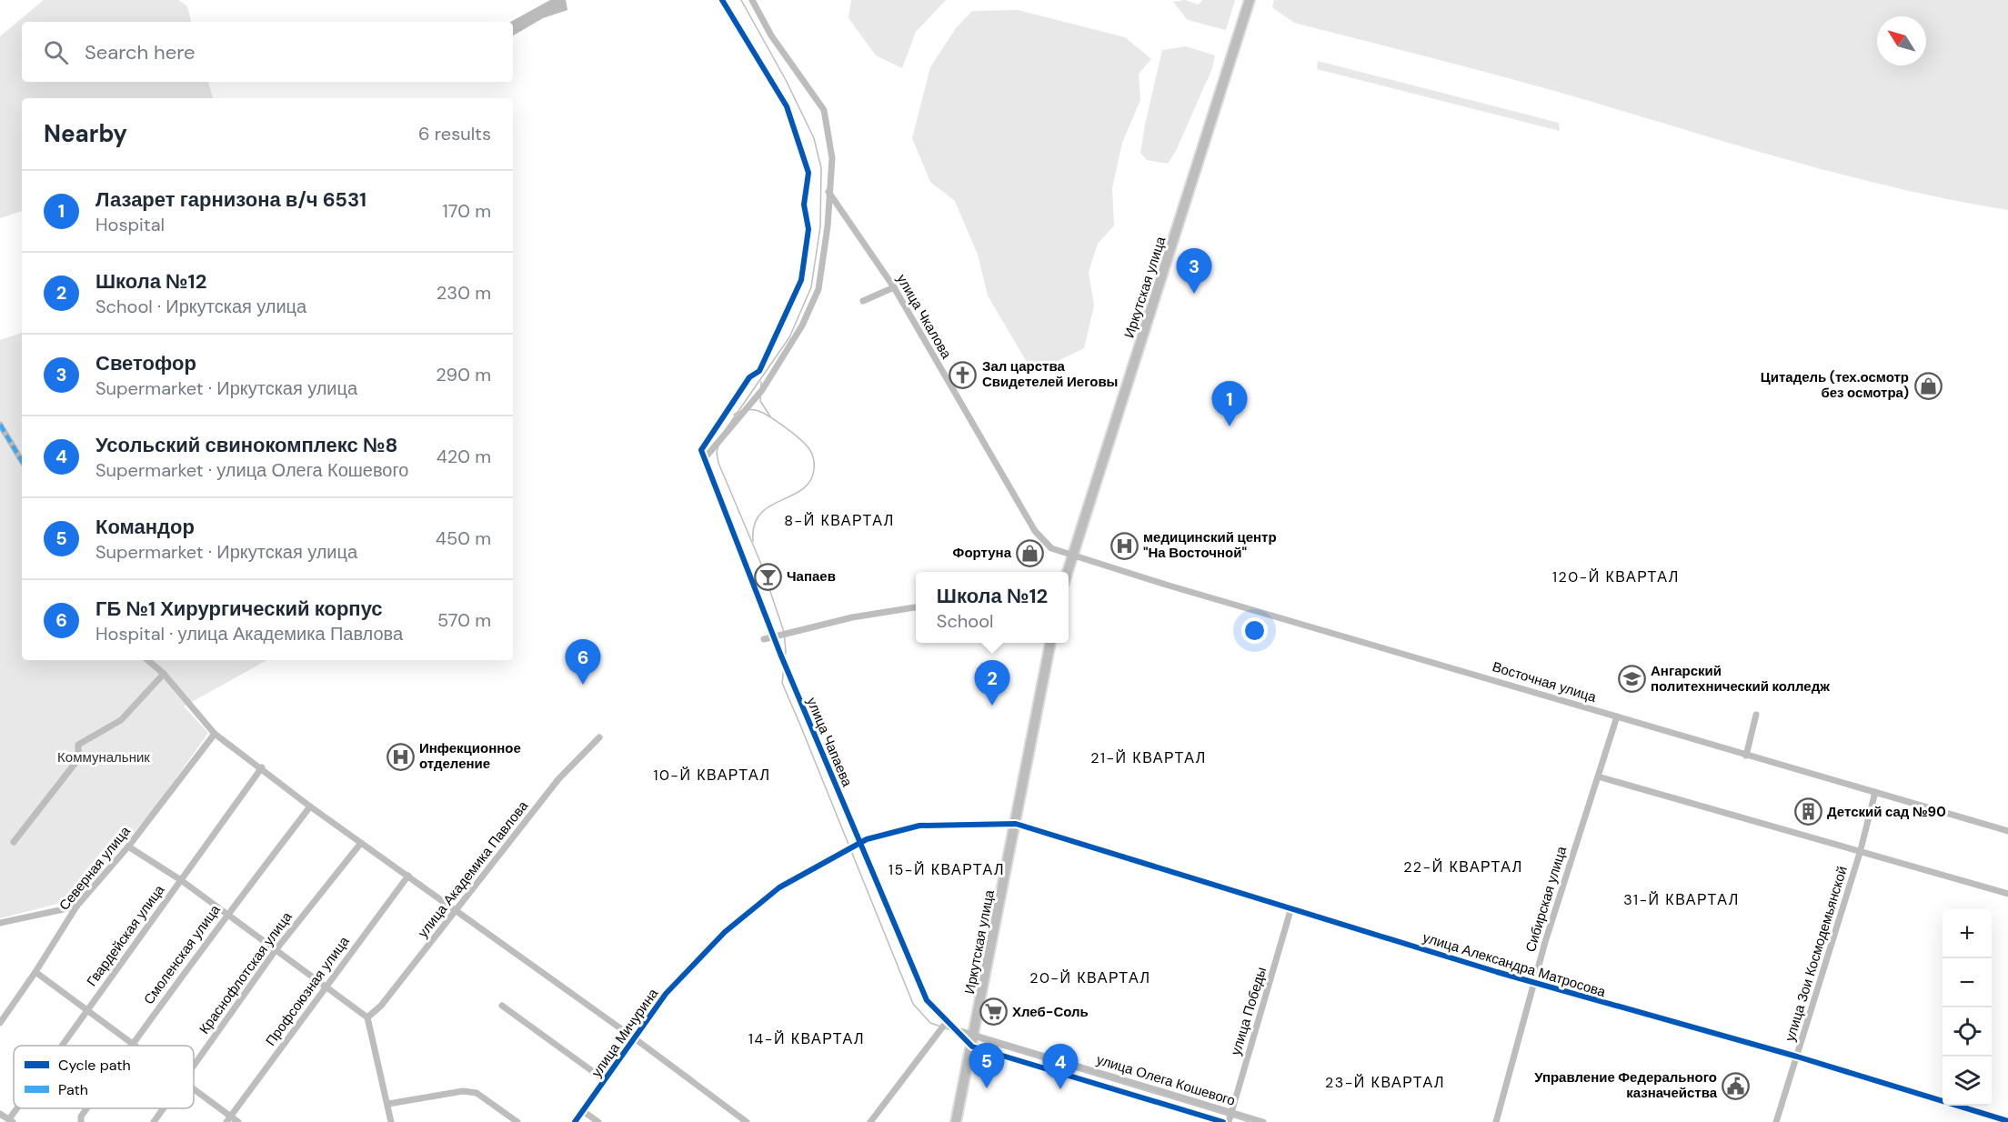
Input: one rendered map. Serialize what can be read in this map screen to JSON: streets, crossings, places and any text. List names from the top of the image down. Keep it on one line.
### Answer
{"streets":{"main road":["Иркутская улица"],"street":["улица Чкалова","Восточная улица","улица Чапаева","Северная улица","улица Академика Павлова","Сибирская улица","Гвардейская улица","улица Зои Космодемьянской","Смоленская улица","улица Александра Матросова","Краснофлотская улица","Профсоюзная улица","улица Победы","улица Мичурина","улица Олега Кошевого"]},"crossings":[["Иркутская улица","улица Чкалова"],["Иркутская улица","Восточная улица"],["Иркутская улица","улица Александра Матросова"],["Иркутская улица","улица Мичурина"],["Иркутская улица","улица Олега Кошевого"],["улица Чкалова","Восточная улица"],["Восточная улица","Сибирская улица"],["Восточная улица","улица Зои Космодемьянской"],["улица Чапаева","улица Мичурина"],["улица Чапаева","улица Олега Кошевого"],["Сибирская улица","улица Александра Матросова"],["улица Зои Космодемьянской","улица Александра Матросова"],["улица Александра Матросова","улица Победы"],["улица Александра Матросова","улица Мичурина"],["улица Победы","улица Олега Кошевого"]],"districts":["8-Й КВАРТАЛ","120-Й КВАРТАЛ","21-Й КВАРТАЛ","10-Й КВАРТАЛ","22-Й КВАРТАЛ","15-Й КВАРТАЛ","31-Й КВАРТАЛ","20-Й КВАРТАЛ","14-Й КВАРТАЛ","23-Й КВАРТАЛ"],"parks":["Коммунальник"],"places":{"church":["Зал царства Свидетелей Иеговы"],"shop":["Цитадель (тех.осмотр без осмотра)","Фортуна"],"hospital":["медицинский центр \"На Восточной\"","Инфекционное отделение"],"bar":["Чапаев"],"school or university":["Ангарский политехнический колледж"],"building":["Детский сад №90"],"supermarket":["Хлеб-Соль"],"public building":["Управление Федерального казначейства"]},"legend":["Cycle path","Path"],"north":"top left","page":{"search":"Search here","heading":["Nearby","6 results"],"list":[{"mark":"1","name":"Лазарет гарнизона в/ч 6531","note":"Hospital","value":"170 m"},{"mark":"2","name":"Школа №12","note":"School · Иркутская улица","value":"230 m"},{"mark":"3","name":"Светофор","note":"Supermarket · Иркутская улица","value":"290 m"},{"mark":"4","name":"Усольский свинокомплекс №8","note":"Supermarket · улица Олега Кошевого","value":"420 m"},{"mark":"5","name":"Командор","note":"Supermarket · Иркутская улица","value":"450 m"},{"mark":"6","name":"ГБ №1 Хирургический корпус","note":"Hospital · улица Академика Павлова","value":"570 m"}],"pins":["3","1","6","2","5","4"],"popup":["Школа №12","School"],"map_buttons":["+","−"]}}
